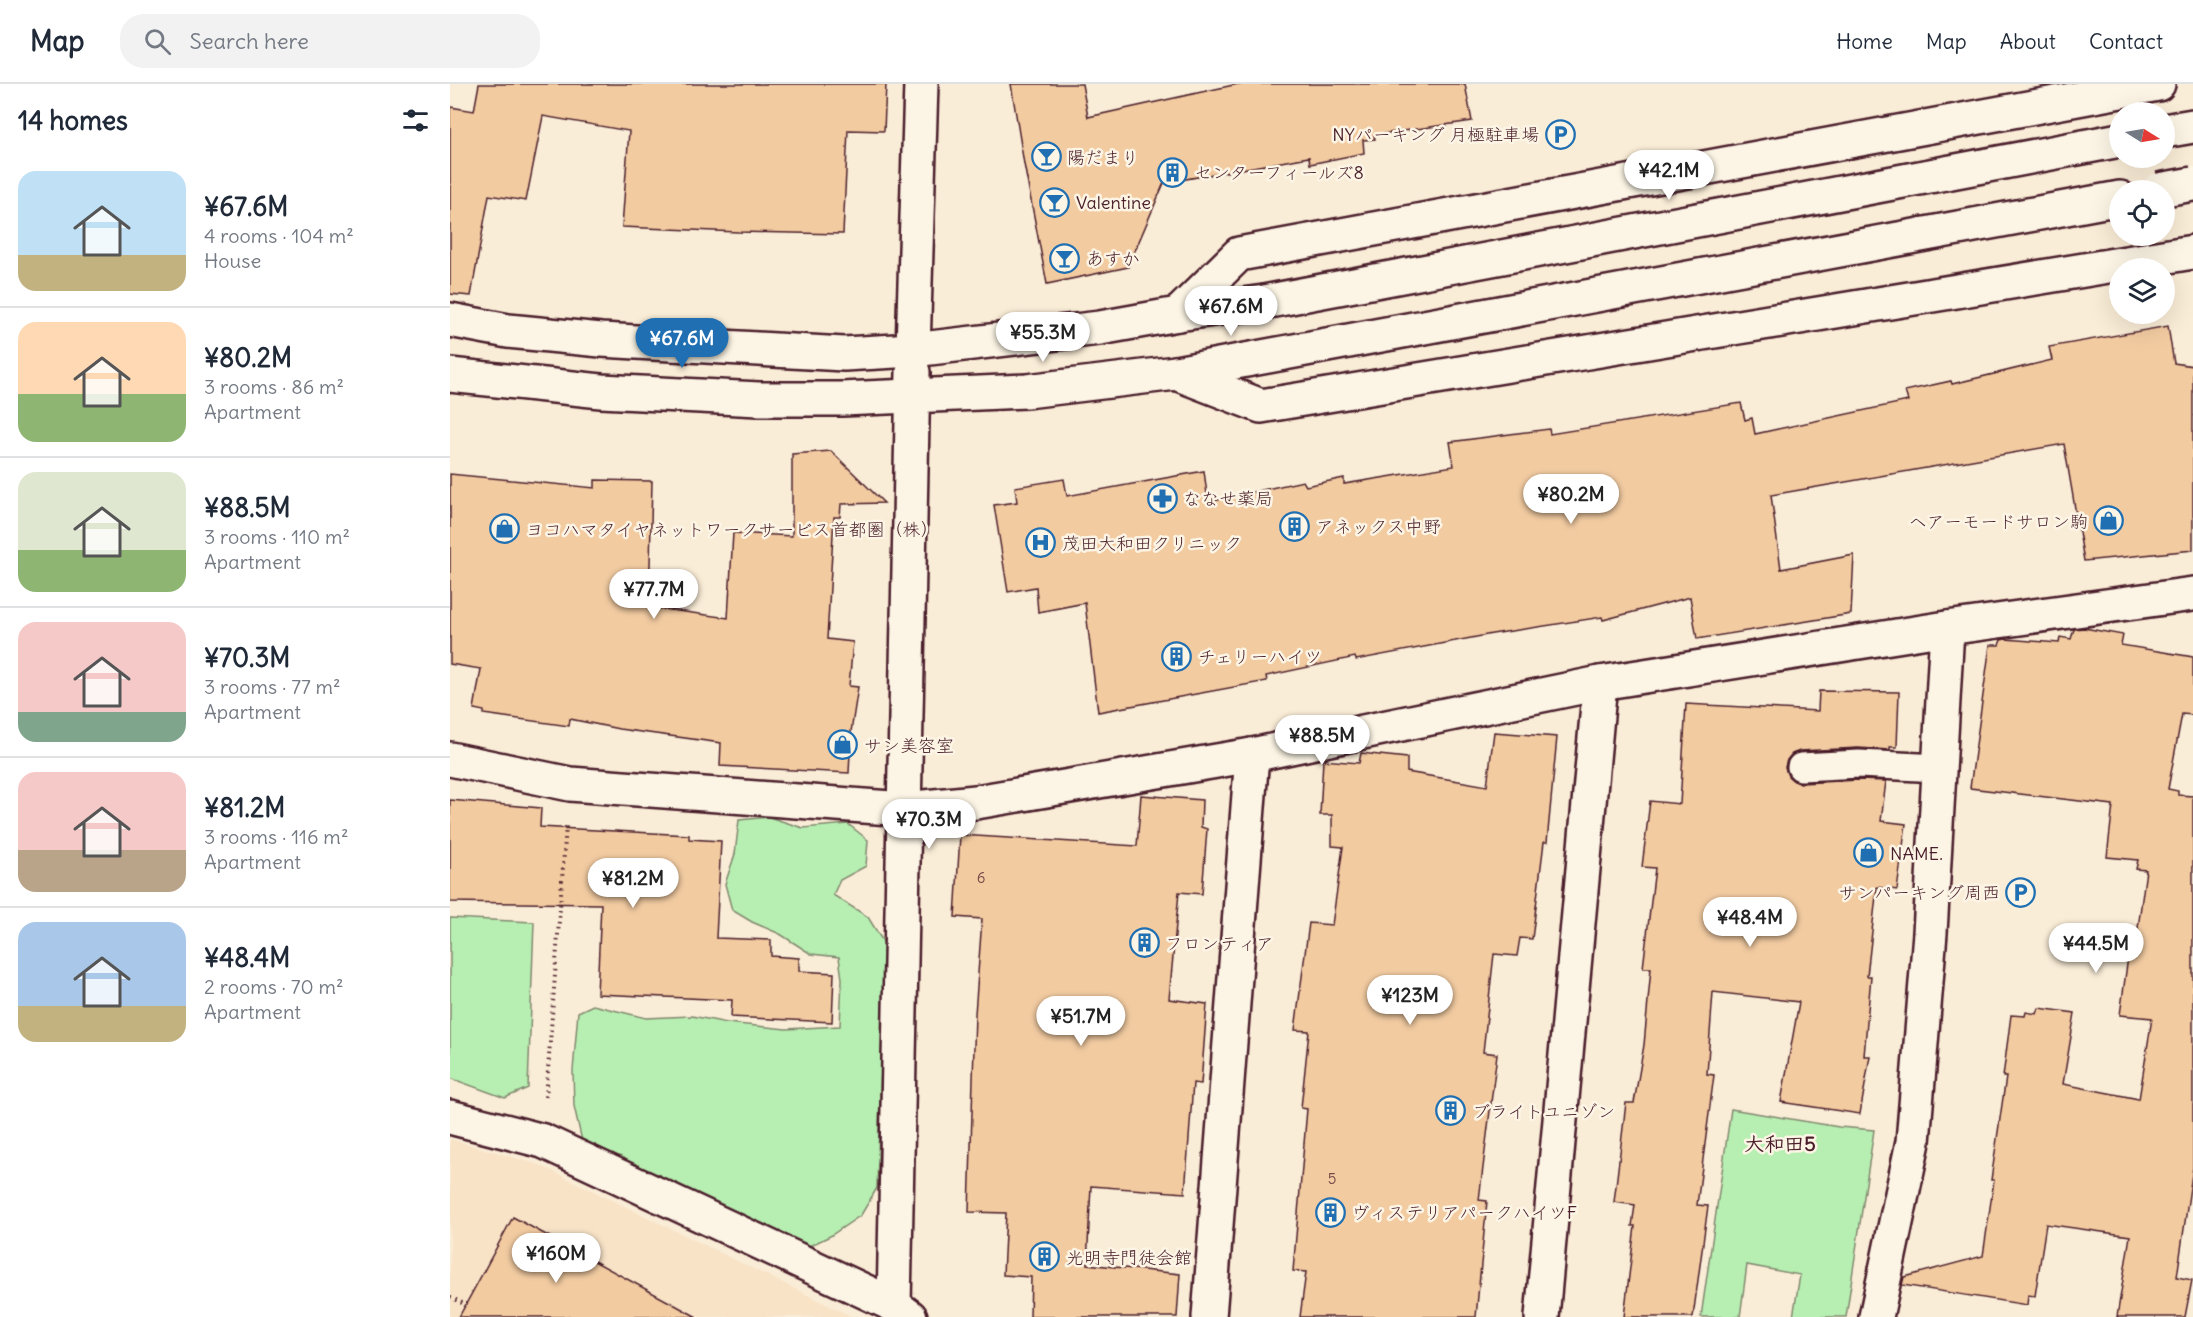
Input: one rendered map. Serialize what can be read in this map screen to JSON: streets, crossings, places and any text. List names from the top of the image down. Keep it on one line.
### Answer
{"districts":["大和田5"],"places":{"parking":["NYパーキング 月極駐車場","サンパーキング周西"],"bar":["陽だまり","Valentine","あすか"],"building":["センターフィールズ8","アネックス中野","チェリーハイツ","フロンティア","ブライトユニゾン","ヴィステリアパークハイツF","光明寺門徒会館"],"pharmacy":["ななせ薬局"],"shop":["ヘアーモードサロン駒","ヨコハマタイヤネットワークサービス首都圏（株）","サン美容室","NAME."],"hospital":["茂田大和田クリニック"]},"house_numbers":["6","5"],"north":"right","page":{"header":"Map","search":"Search here","nav":["Home","Map","About","Contact"],"heading":"14 homes","price":["¥42.1M","¥67.6M","¥55.3M","¥67.6M","¥80.2M","¥77.7M","¥88.5M","¥70.3M","¥81.2M","¥48.4M","¥44.5M","¥123M","¥51.7M","¥160M"],"list":[{"name":"¥67.6M","note":"4 rooms · 104 m² · House"},{"name":"¥80.2M","note":"3 rooms · 86 m² · Apartment"},{"name":"¥88.5M","note":"3 rooms · 110 m² · Apartment"},{"name":"¥70.3M","note":"3 rooms · 77 m² · Apartment"},{"name":"¥81.2M","note":"3 rooms · 116 m² · Apartment"},{"name":"¥48.4M","note":"2 rooms · 70 m² · Apartment"}]}}
